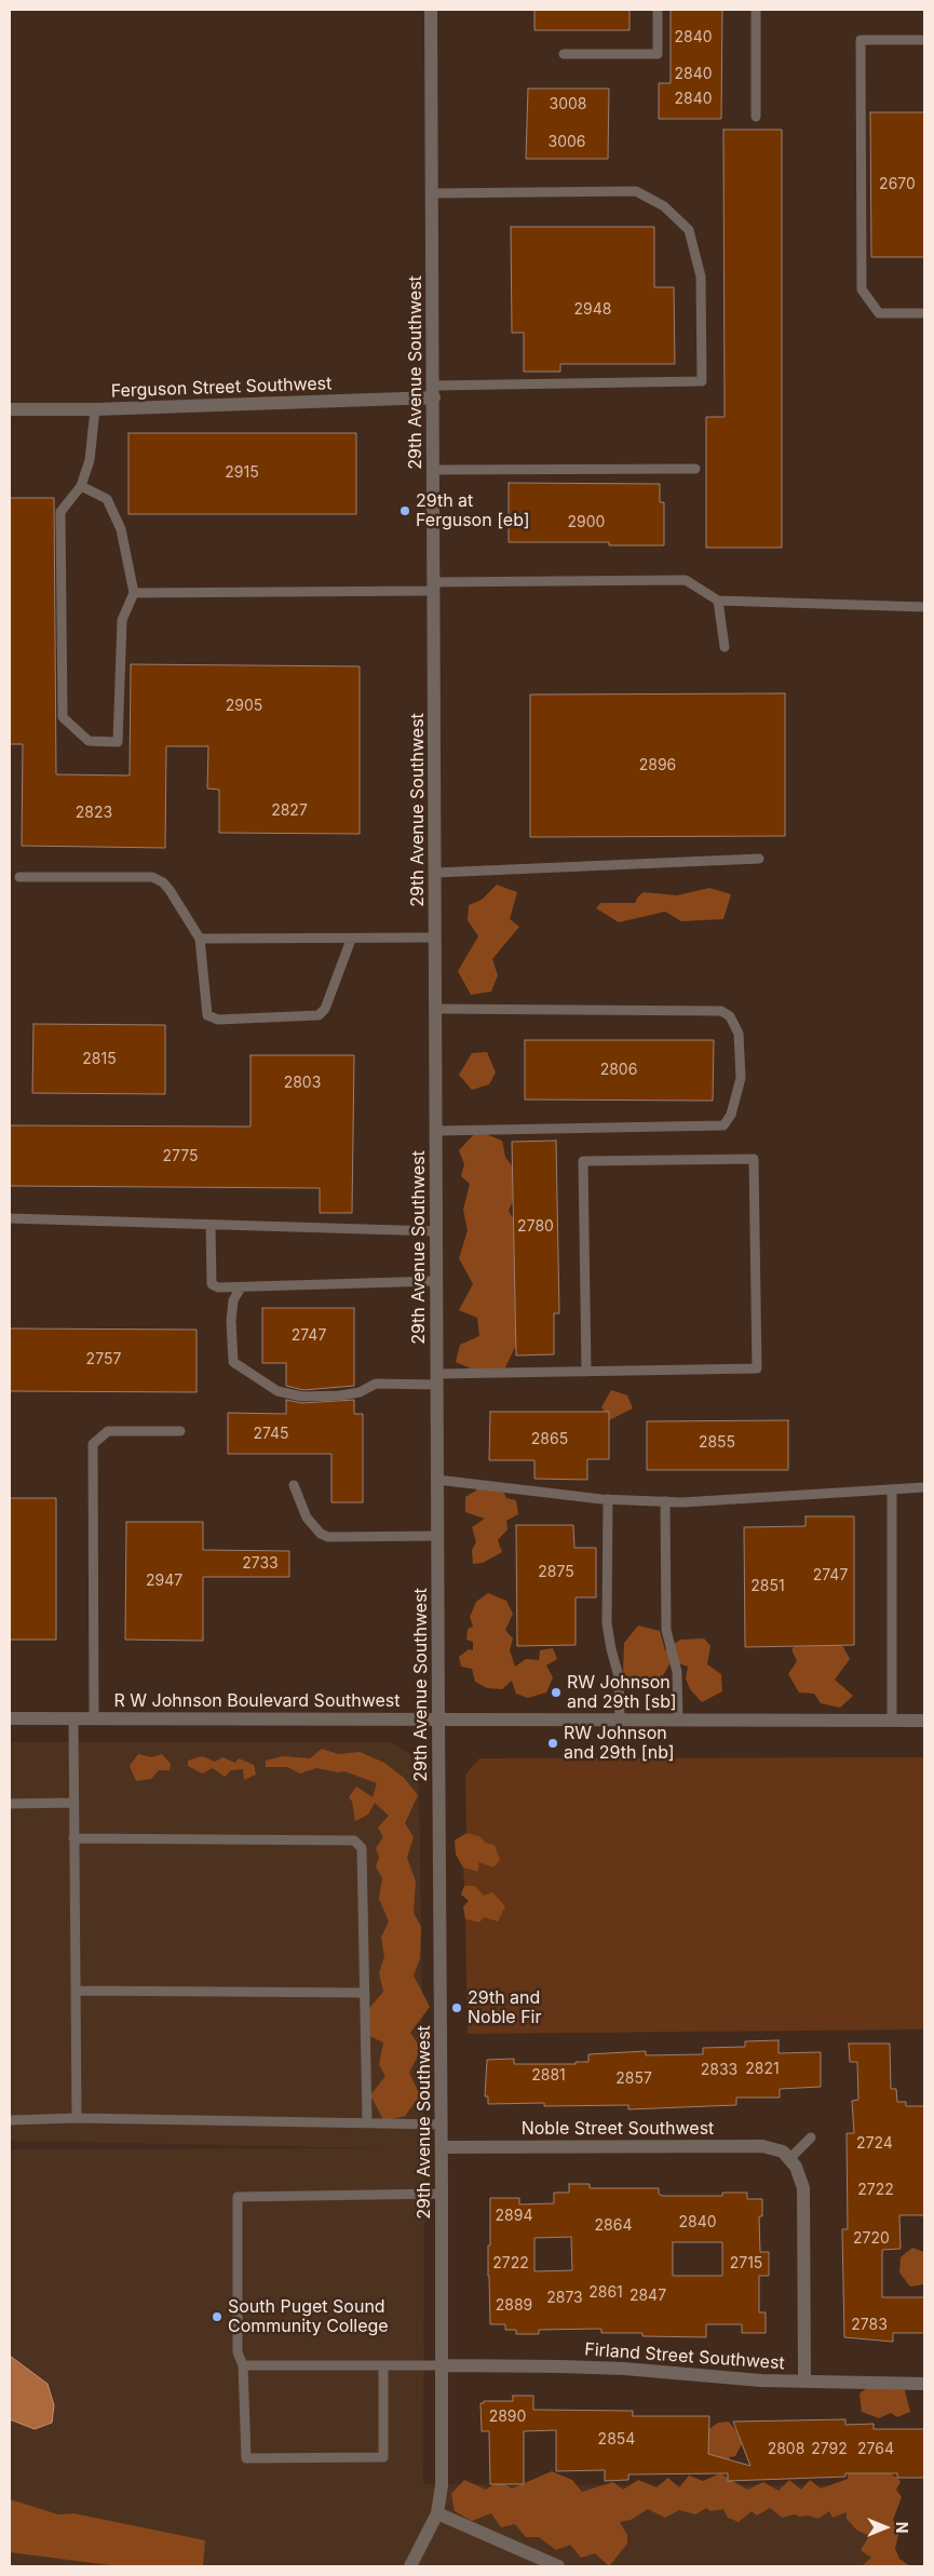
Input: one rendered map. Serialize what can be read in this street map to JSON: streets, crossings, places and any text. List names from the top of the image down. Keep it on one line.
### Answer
{"streets":{"street":["29th Avenue Southwest","Ferguson Street Southwest","R W Johnson Boulevard Southwest","Noble Street Southwest","Firland Street Southwest"]},"crossings":[["29th Avenue Southwest","Ferguson Street Southwest"],["29th Avenue Southwest","R W Johnson Boulevard Southwest"],["29th Avenue Southwest","Noble Street Southwest"],["29th Avenue Southwest","Firland Street Southwest"]],"places":["29th at Ferguson [eb]","RW Johnson and 29th [sb]","RW Johnson and 29th [nb]","29th and Noble Fir","South Puget Sound Community College"],"house_numbers":["2840","2840","2840","3008","3006","2670","2948","2915","2900","2905","2896","2827","2823","2815","2806","2803","2775","2780","2747","2757","2745","2865","2855","2733","2875","2747","2947","2851","2821","2833","2881","2857","2724","2722","2894","2840","2864","2720","2722","2715","2861","2847","2873","2889","2783","2890","2854","2808","2792","2764"],"north":"right"}
